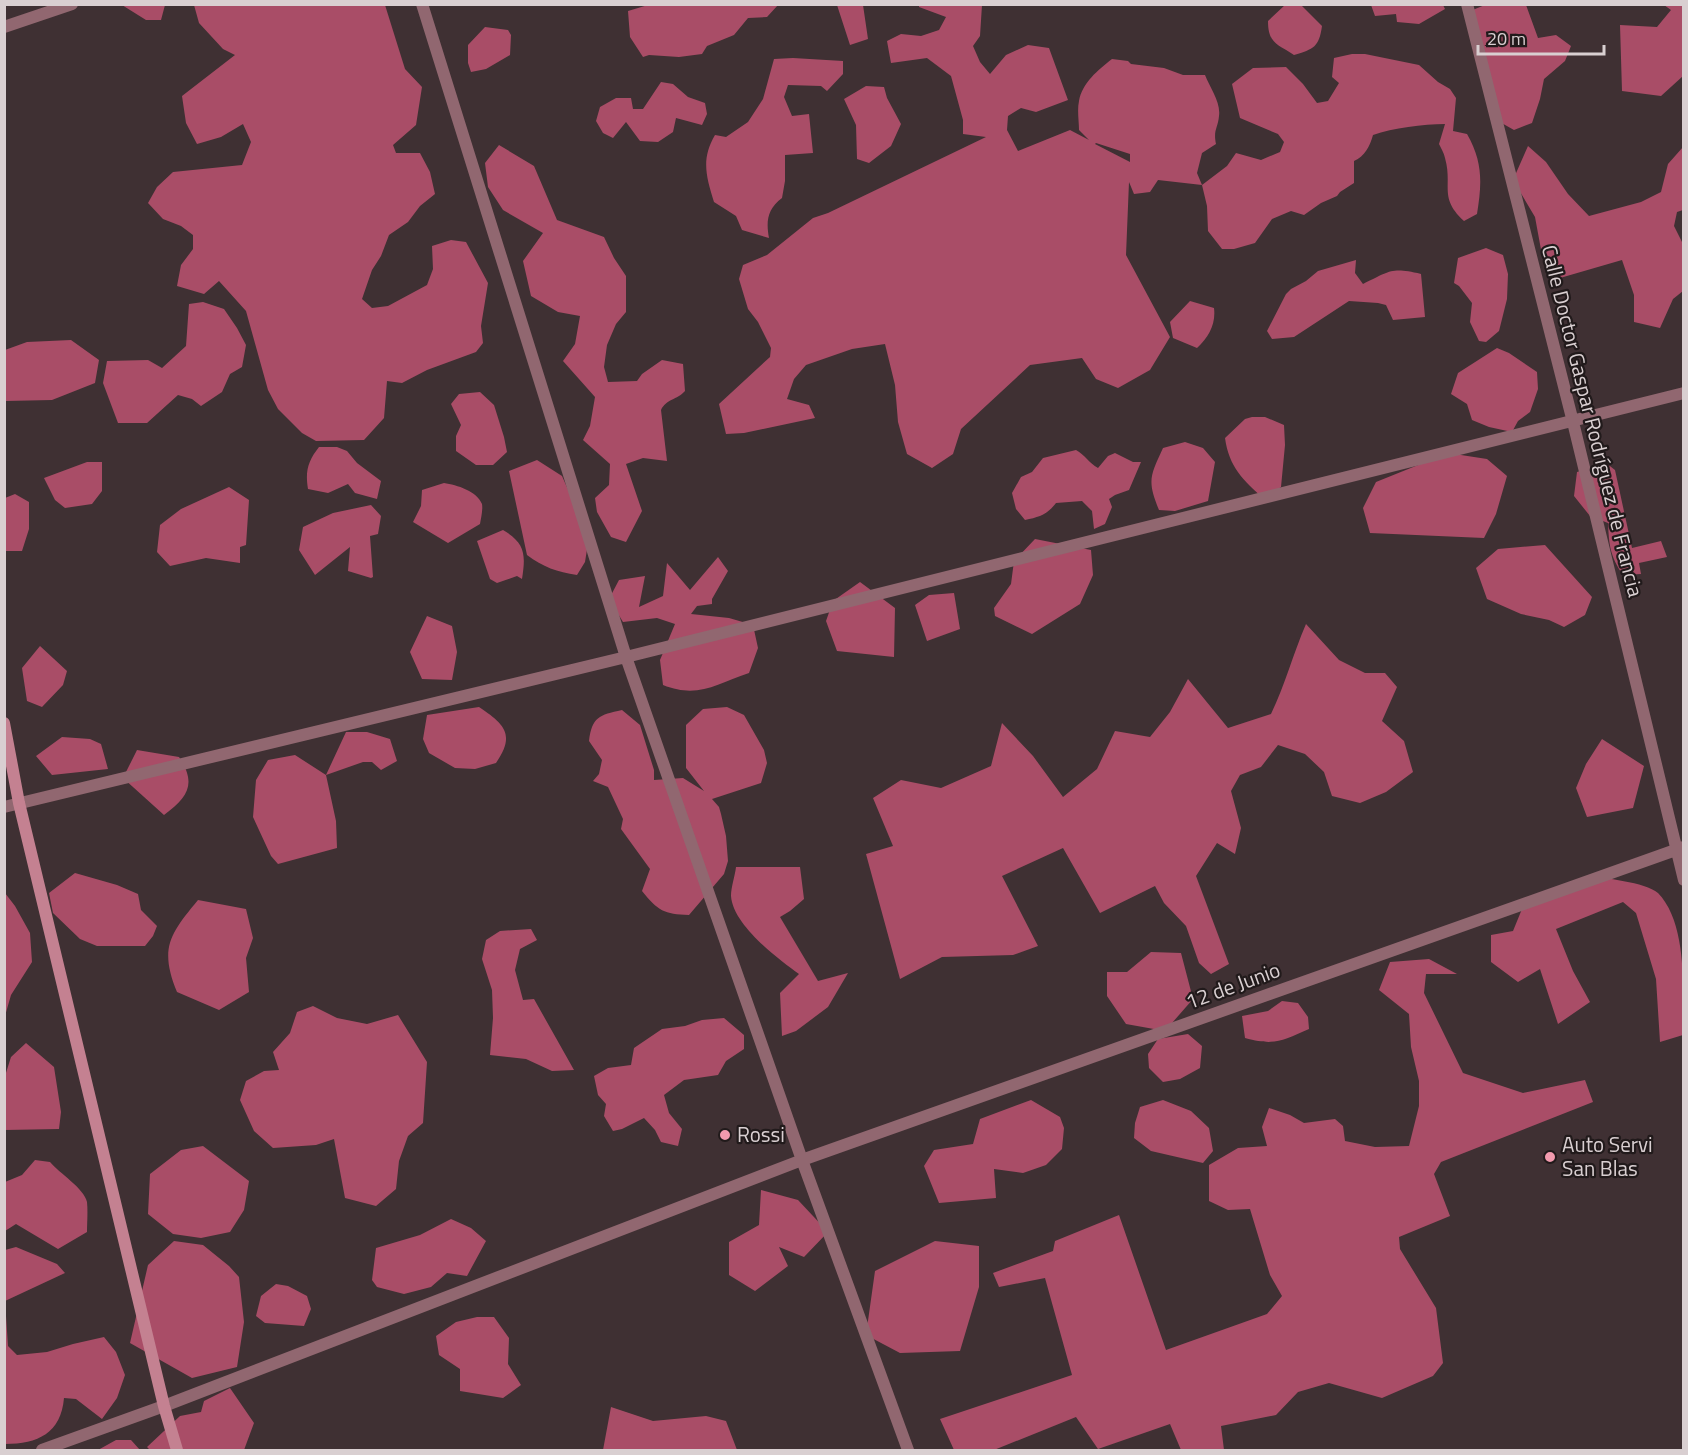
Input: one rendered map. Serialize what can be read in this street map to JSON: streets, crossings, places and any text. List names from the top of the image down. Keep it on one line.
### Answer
{"streets":{"street":["Calle Doctor Gaspar Rodríguez de Francia","12 de Junio"]},"crossings":[["Calle Doctor Gaspar Rodríguez de Francia","12 de Junio"]],"places":["Rossi","Auto Servi San Blas"],"scale_bar":"20 m"}
